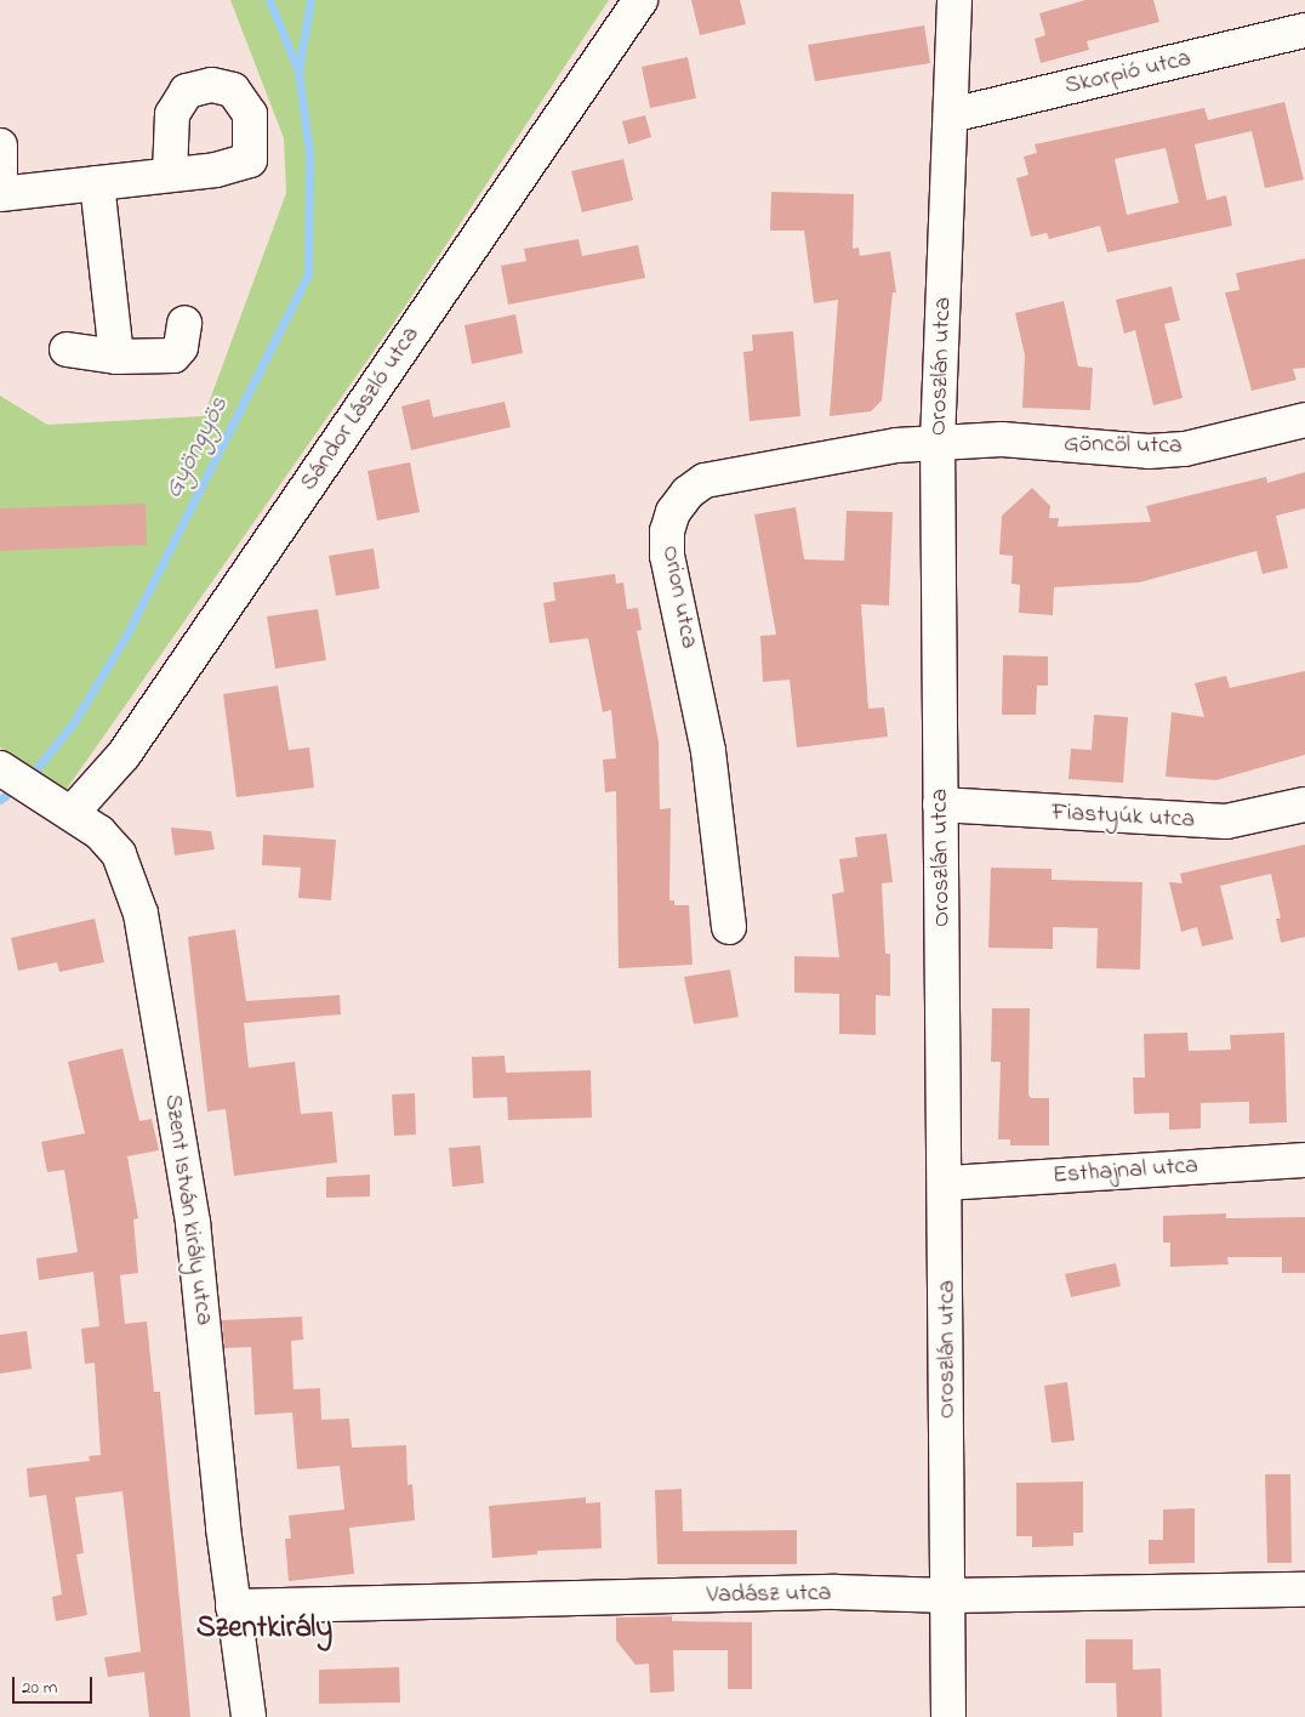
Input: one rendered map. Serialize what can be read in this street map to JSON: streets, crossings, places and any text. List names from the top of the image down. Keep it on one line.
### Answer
{"streets":{"street":["Skorpió utca","Oroszlán utca","Sándor László utca","Göncöl utca","Orion utca","Fiastyúk utca","Esthajnal utca","Szent István király utca","Vadász utca"]},"crossings":[["Skorpió utca","Oroszlán utca"],["Oroszlán utca","Göncöl utca"],["Oroszlán utca","Orion utca"],["Oroszlán utca","Fiastyúk utca"],["Oroszlán utca","Esthajnal utca"],["Oroszlán utca","Vadász utca"],["Sándor László utca","Szent István király utca"],["Göncöl utca","Orion utca"],["Szent István király utca","Vadász utca"]],"districts":["Szentkirály"],"water":["Gyöngyös"],"scale_bar":"20 m"}
